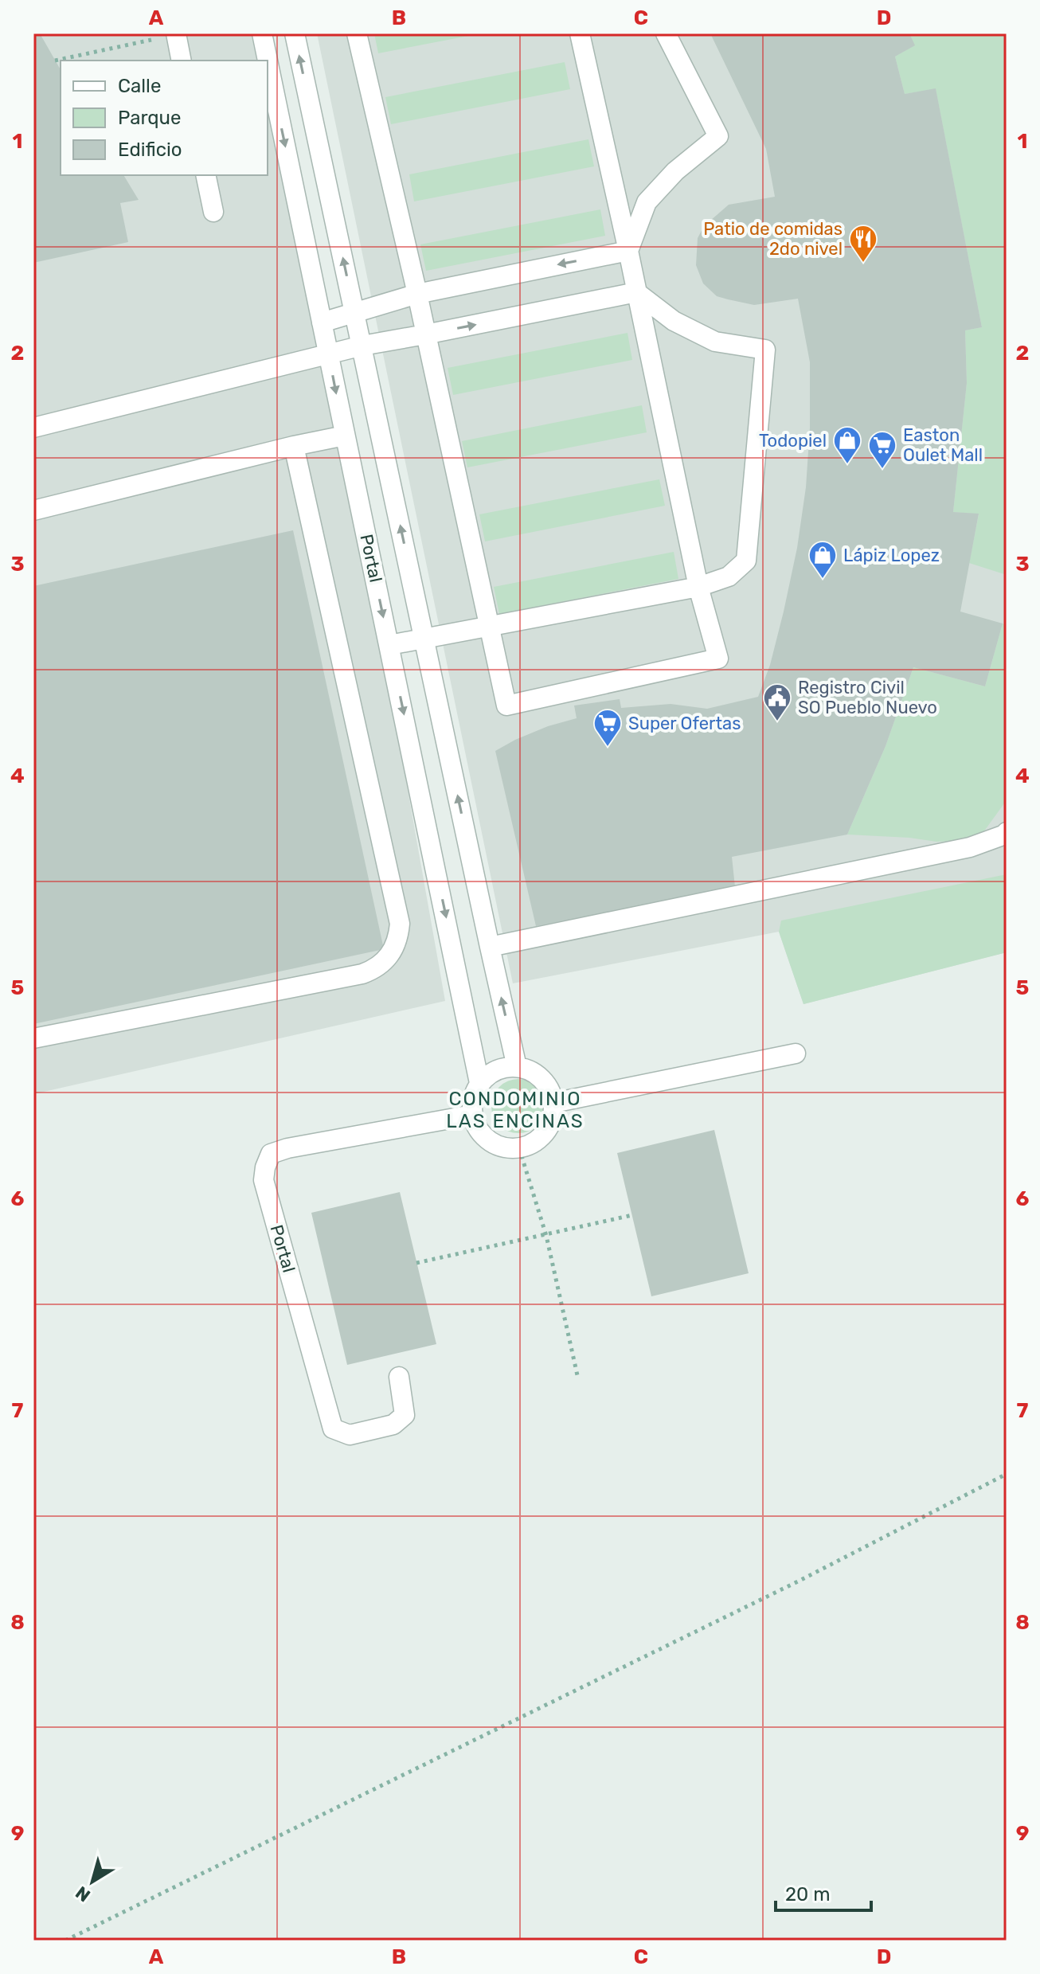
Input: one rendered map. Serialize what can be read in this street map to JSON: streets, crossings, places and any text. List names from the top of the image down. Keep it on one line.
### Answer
{"streets":{"street":["Portal"]},"districts":["CONDOMINIO LAS ENCINAS"],"places":{"restaurant":["Patio de comidas 2do nivel"],"shop":["Todopiel","Lápiz Lopez"],"supermarket":["Easton Oulet Mall","Super Ofertas"],"public building":["Registro Civil SO Pueblo Nuevo"]},"legend":["Calle","Parque","Edificio"],"scale_bar":"20 m","north":"bottom left","grid":{"columns":["A","B","C","D"],"rows":["1","2","3","4","5","6","7","8","9"]}}
